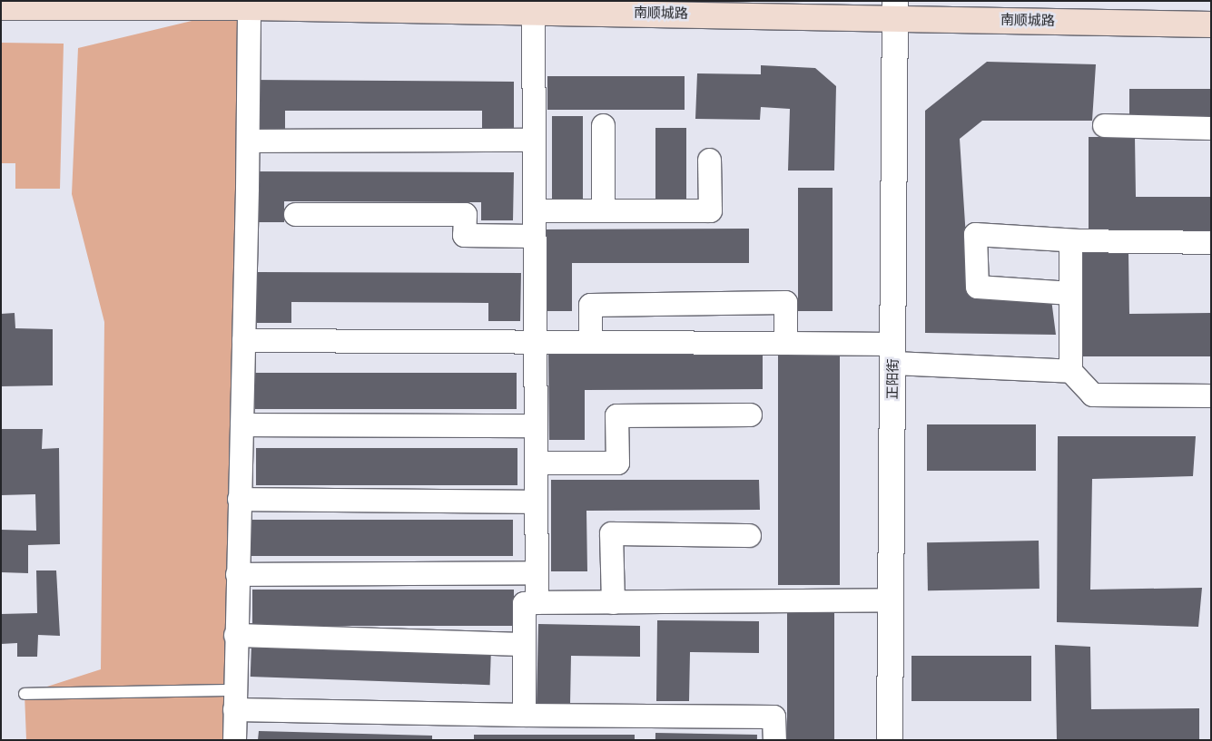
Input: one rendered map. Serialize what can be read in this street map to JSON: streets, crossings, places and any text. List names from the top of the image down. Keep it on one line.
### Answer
{"streets":{"main road":["南顺城路"],"street":["正阳街"]},"crossings":[["南顺城路","正阳街"]]}
